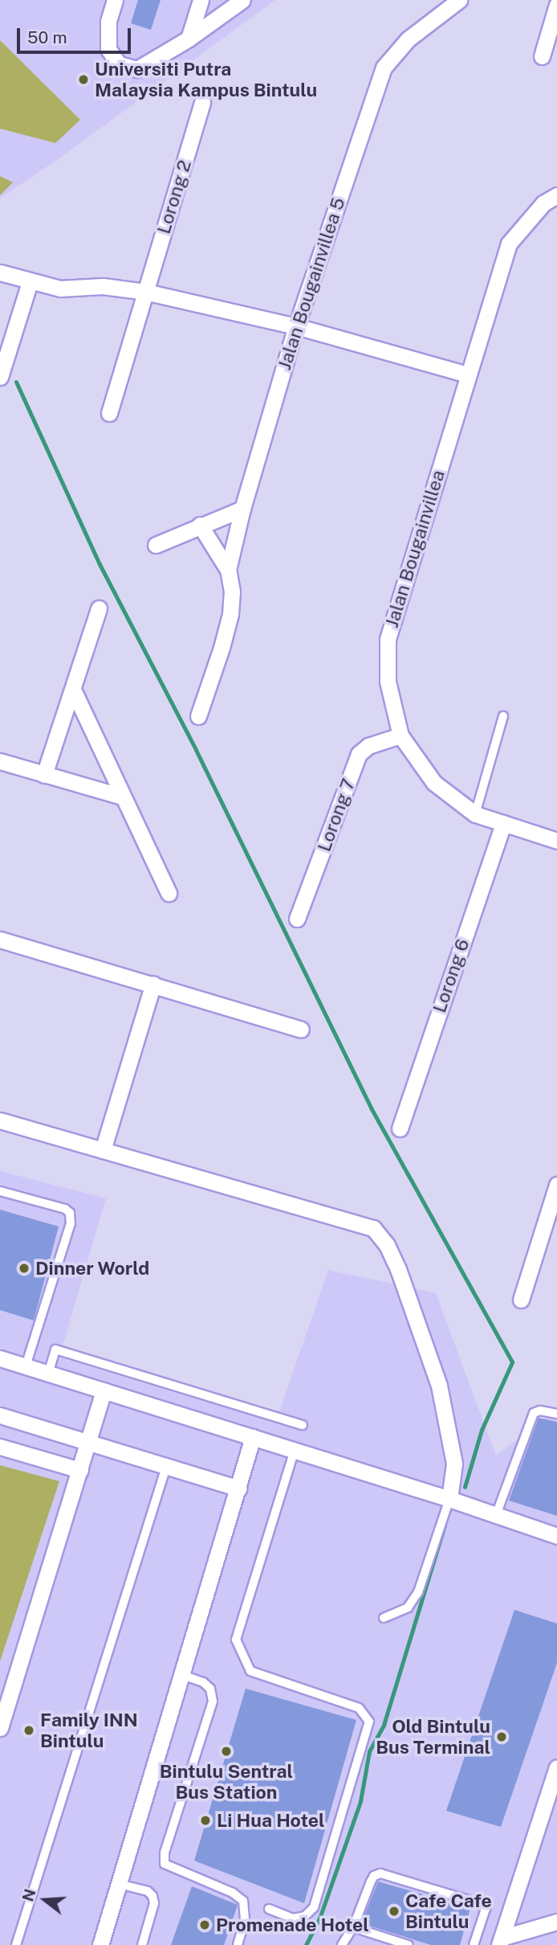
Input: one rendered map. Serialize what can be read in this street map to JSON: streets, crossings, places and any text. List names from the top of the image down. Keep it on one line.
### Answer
{"streets":{"street":["Lorong 2","Jalan Bougainvillea 5","Jalan Bougainvillea","Lorong 7","Lorong 6"]},"crossings":[["Jalan Bougainvillea","Lorong 7"],["Jalan Bougainvillea","Lorong 6"]],"places":["Universiti Putra Malaysia Kampus Bintulu","Dinner World","Family INN Bintulu","Old Bintulu Bus Terminal","Bintulu Sentral Bus Station","Li Hua Hotel","Cafe Cafe Bintulu","Promenade Hotel"],"scale_bar":"50 m","north":"left"}
